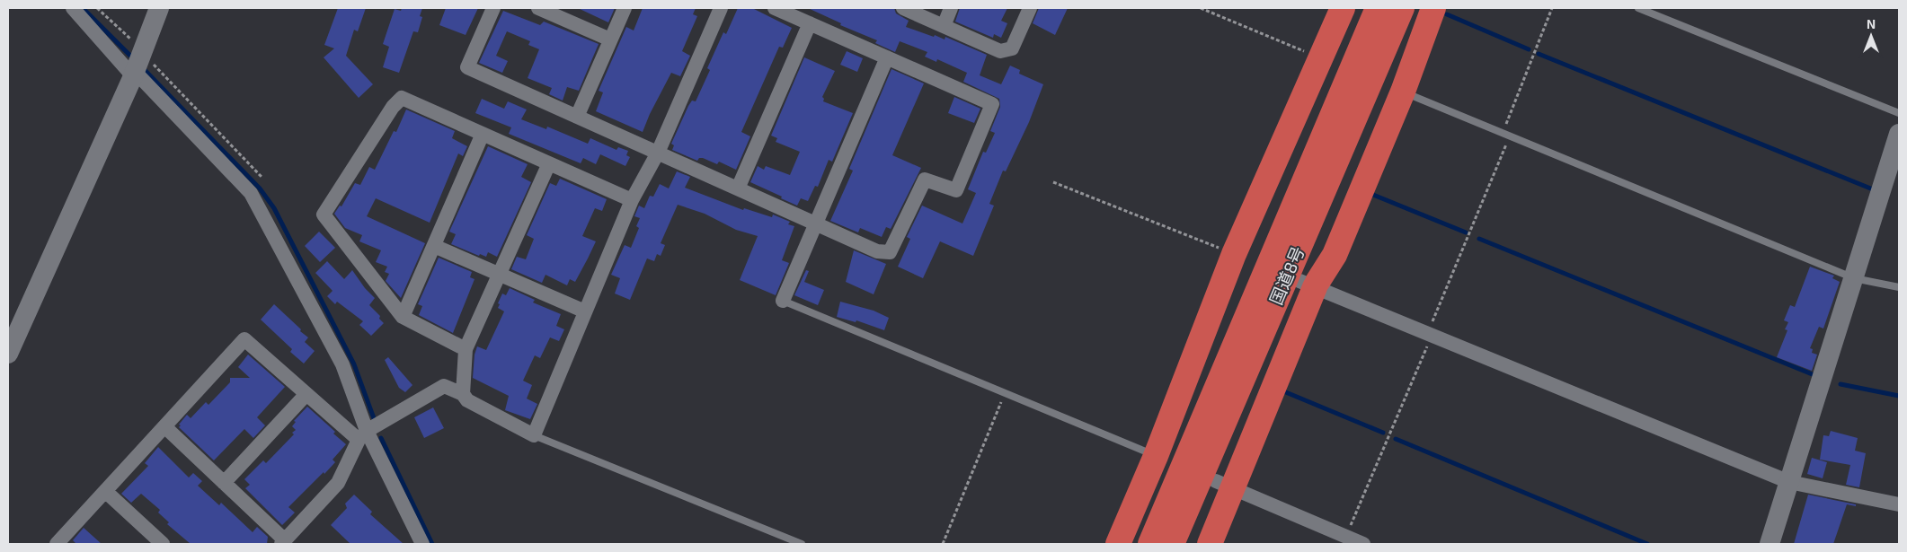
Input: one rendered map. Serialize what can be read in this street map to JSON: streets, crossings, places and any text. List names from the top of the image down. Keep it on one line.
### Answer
{"streets":{"highway":["国道8号"]},"north":"top"}
